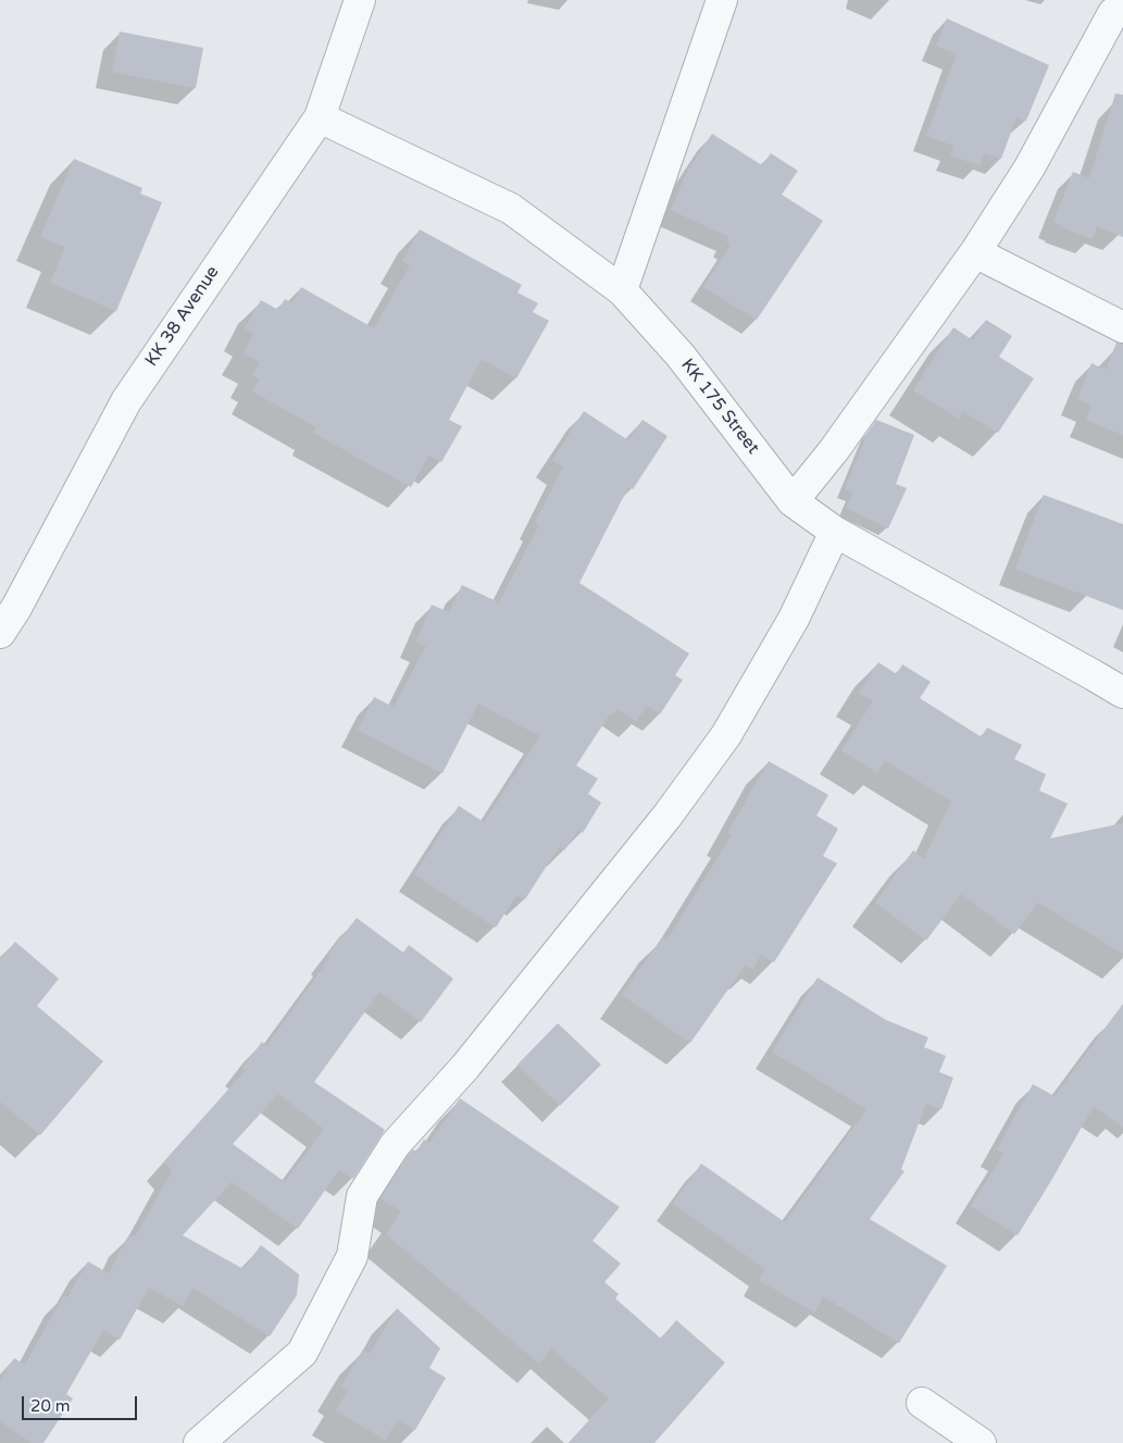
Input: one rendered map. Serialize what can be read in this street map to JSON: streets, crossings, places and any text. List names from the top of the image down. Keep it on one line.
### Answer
{"streets":{"street":["KK 38 Avenue","KK 175 Street"]},"crossings":[["KK 38 Avenue","KK 175 Street"]],"scale_bar":"20 m"}
